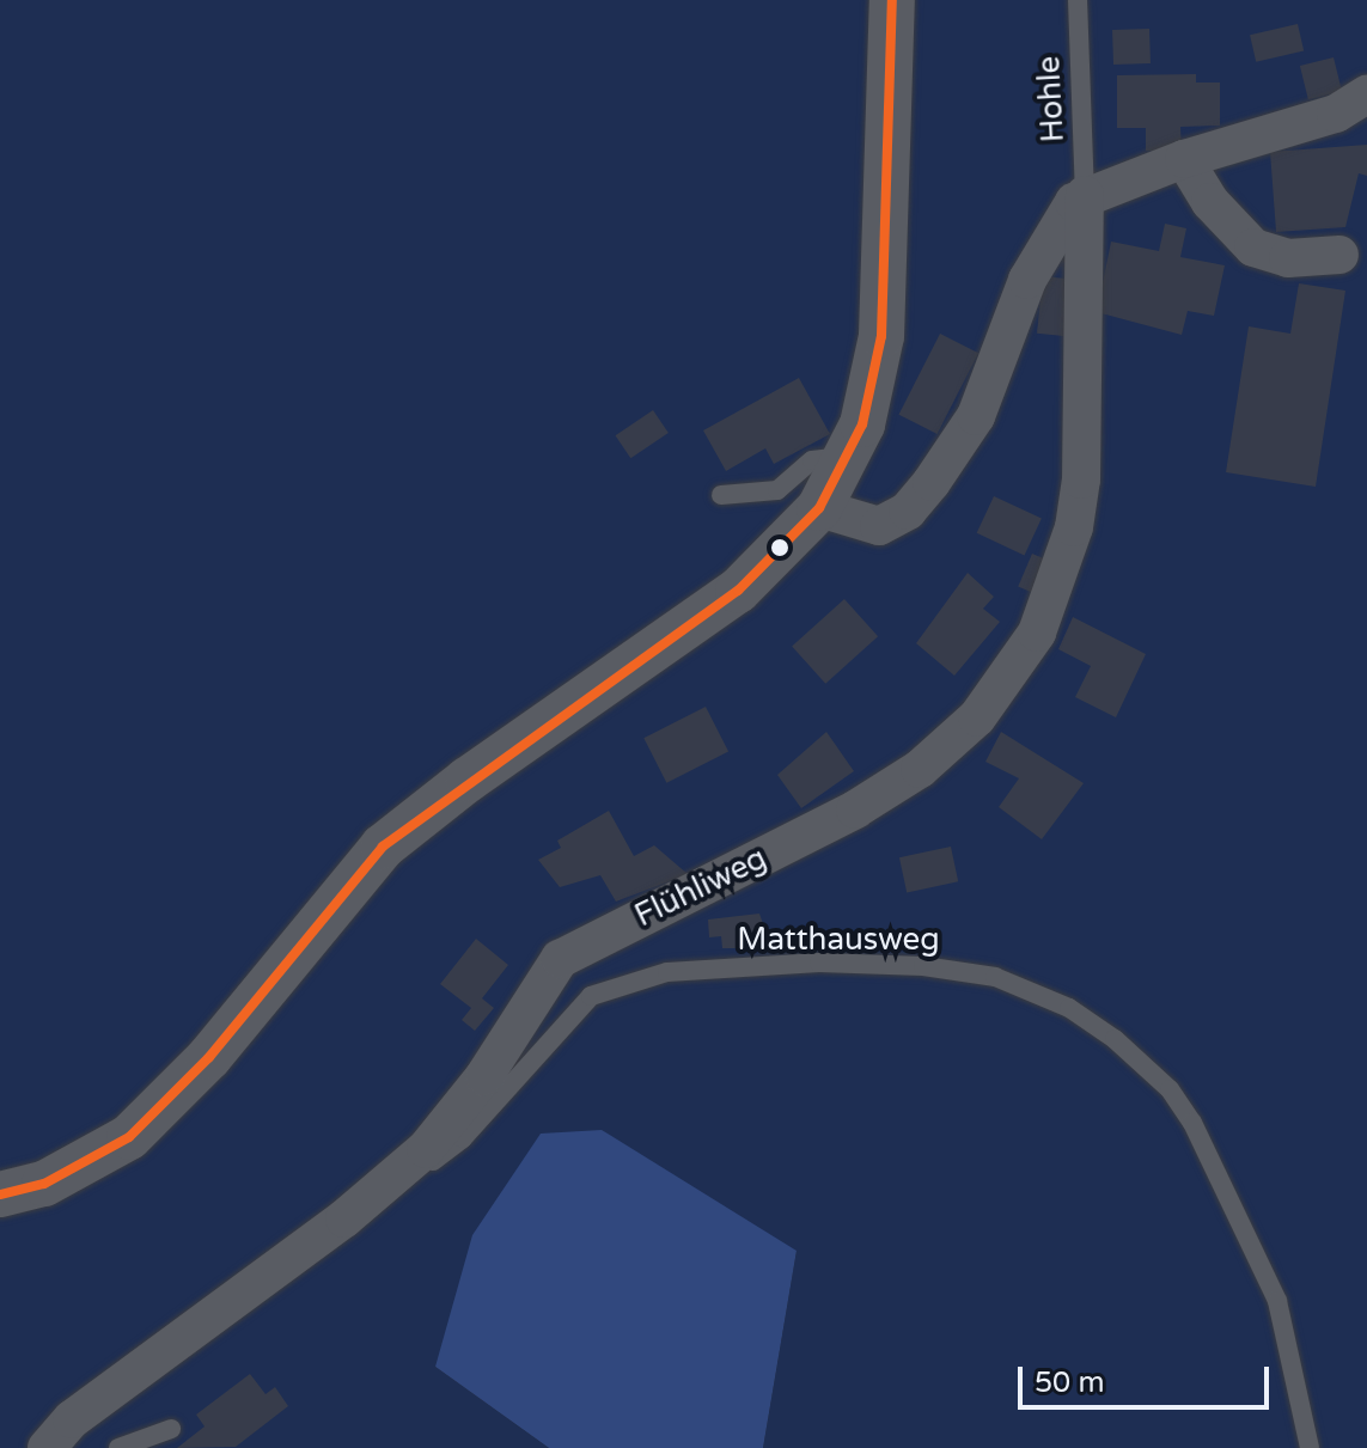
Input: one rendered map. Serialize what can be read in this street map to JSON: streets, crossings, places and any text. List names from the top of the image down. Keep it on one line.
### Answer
{"streets":{"street":["Flühliweg"],"lane":["Hohle","Matthausweg"]},"crossings":[["Hohle","Flühliweg"],["Flühliweg","Matthausweg"]],"scale_bar":"50 m"}
